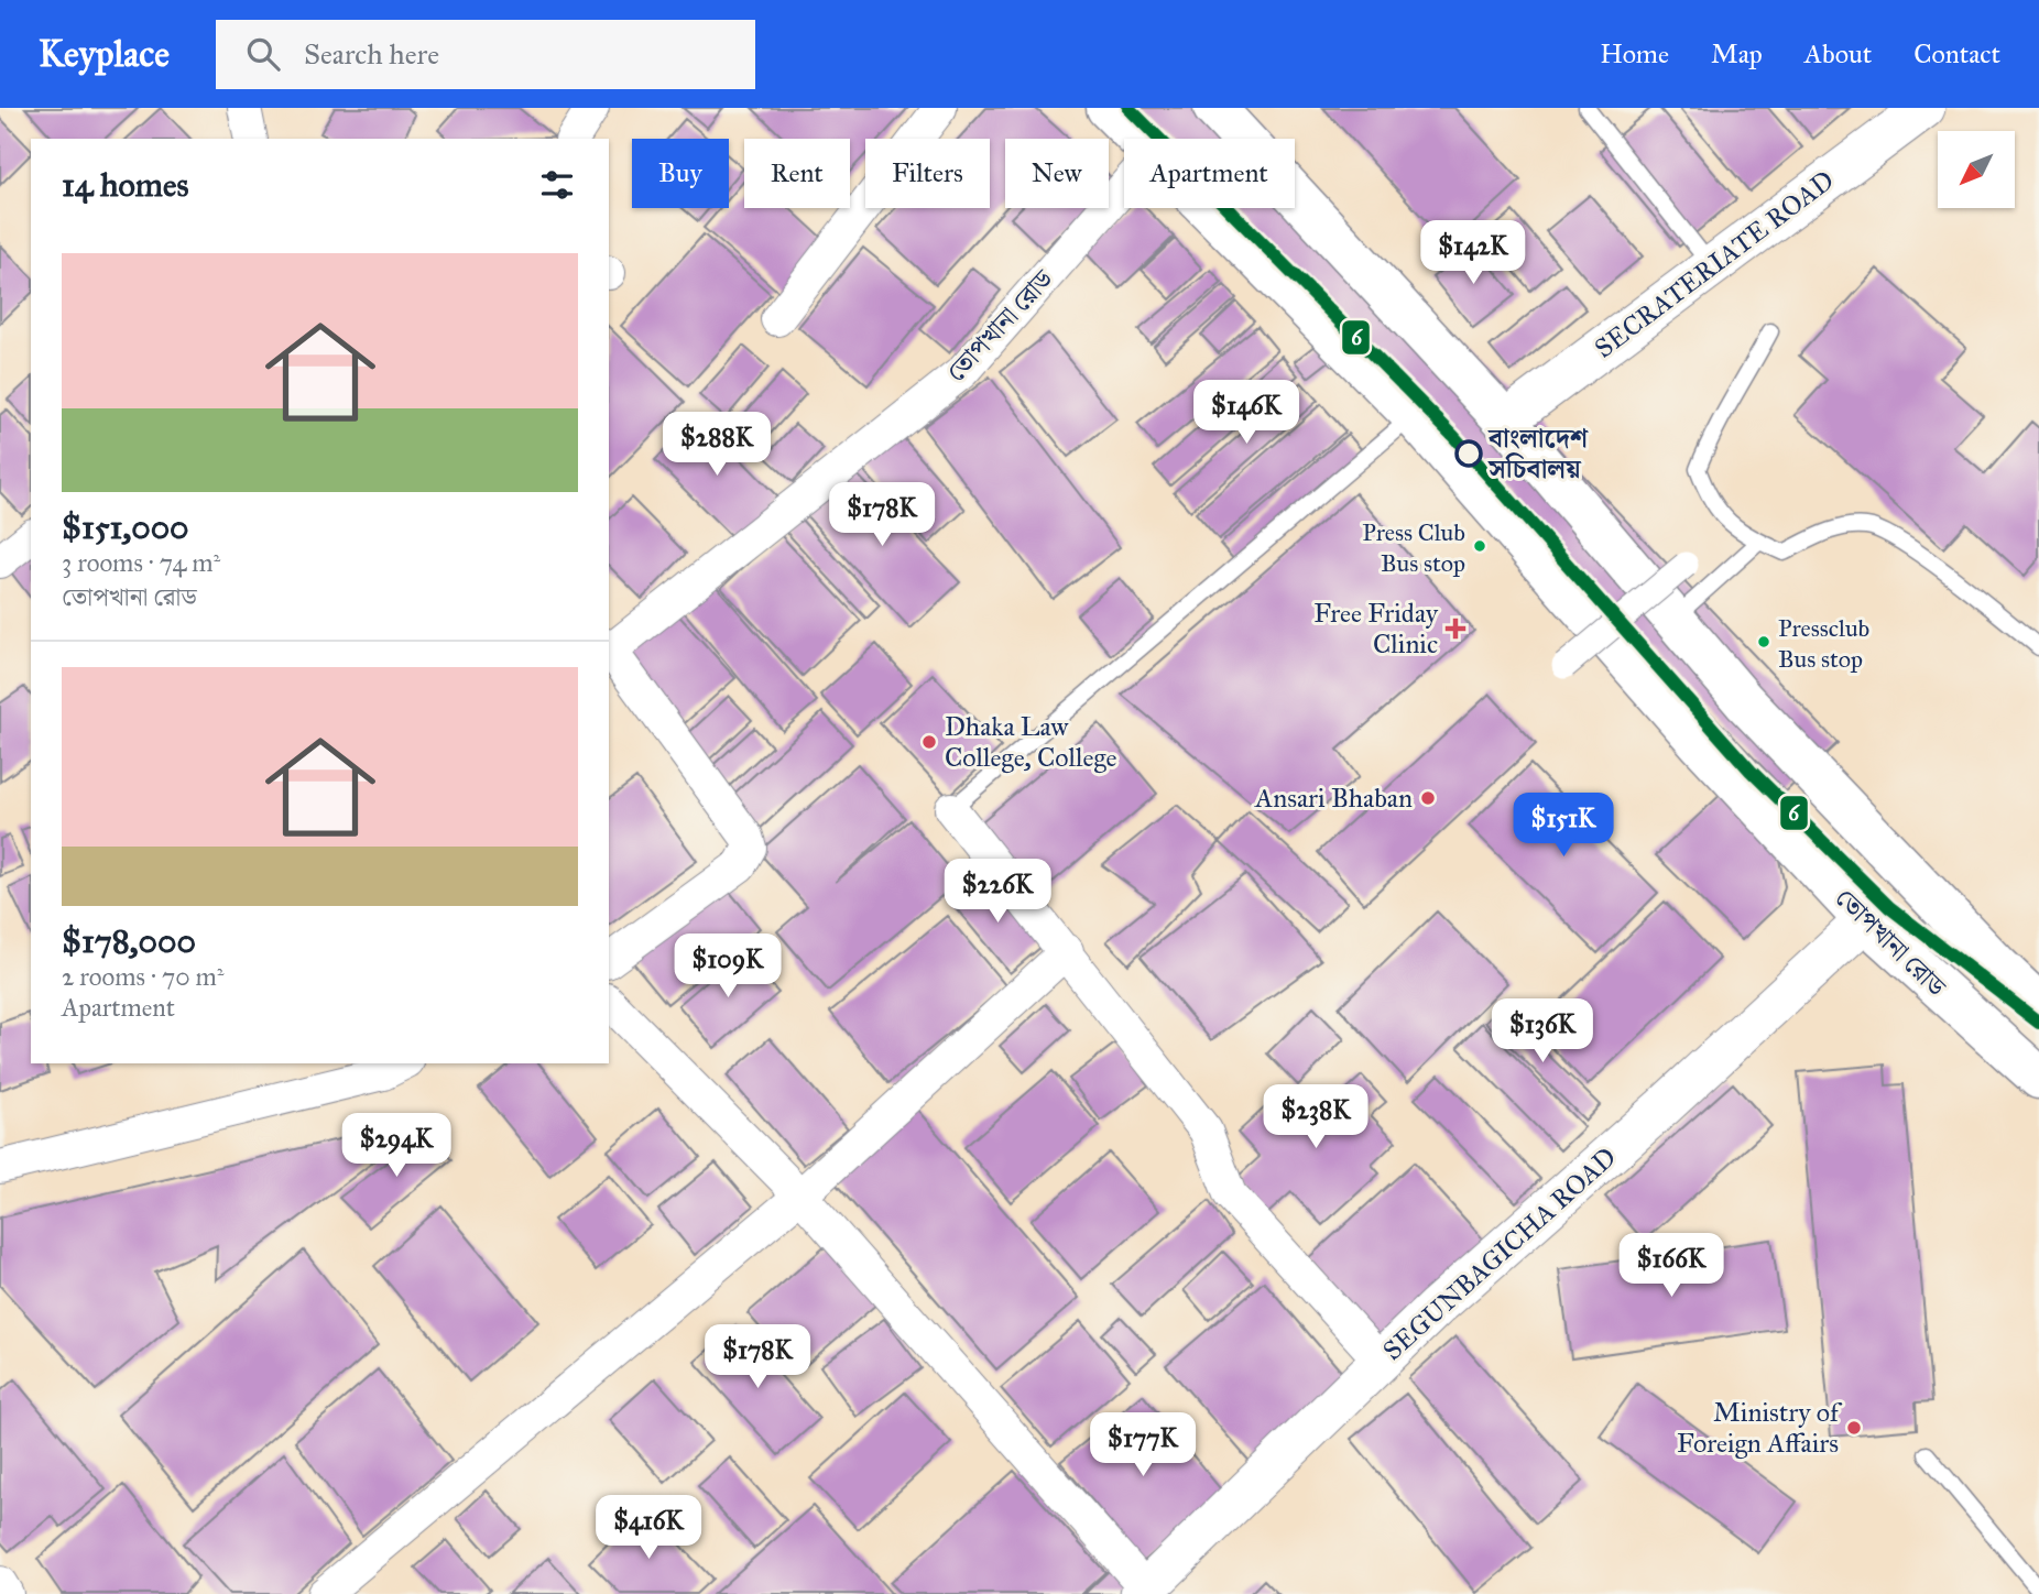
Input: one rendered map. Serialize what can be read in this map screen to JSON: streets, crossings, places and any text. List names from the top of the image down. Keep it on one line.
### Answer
{"streets":{"highway":["তোপখানা রোড"],"street":["SECRATERIATE ROAD","SEGUNBAGICHA ROAD"]},"crossings":[["তোপখানা রোড","SEGUNBAGICHA ROAD"]],"places":{"other":["বাংলাদেশ সচিবালয়","Press Club Bus stop","Pressclub Bus stop","Dhaka Law College, College","Ansari Bhaban","Ministry of Foreign Affairs"],"health":["Free Friday Clinic"]},"lines":["transit line 6"],"north":"bottom left","page":{"header":"Keyplace","search":"Search here","nav":["Home","Map","About","Contact"],"chip":["Buy","Rent","Filters","New","Apartment"],"heading":"14 homes","price":["$142K","$146K","$288K","$178K","$151K","$226K","$109K","$136K","$238K","$294K","$166K","$178K","$177K","$416K"],"list":[{"name":"$151,000","note":"3 rooms · 74 m² · তোপখানা রোড"},{"name":"$178,000","note":"2 rooms · 70 m² · Apartment"}]}}
